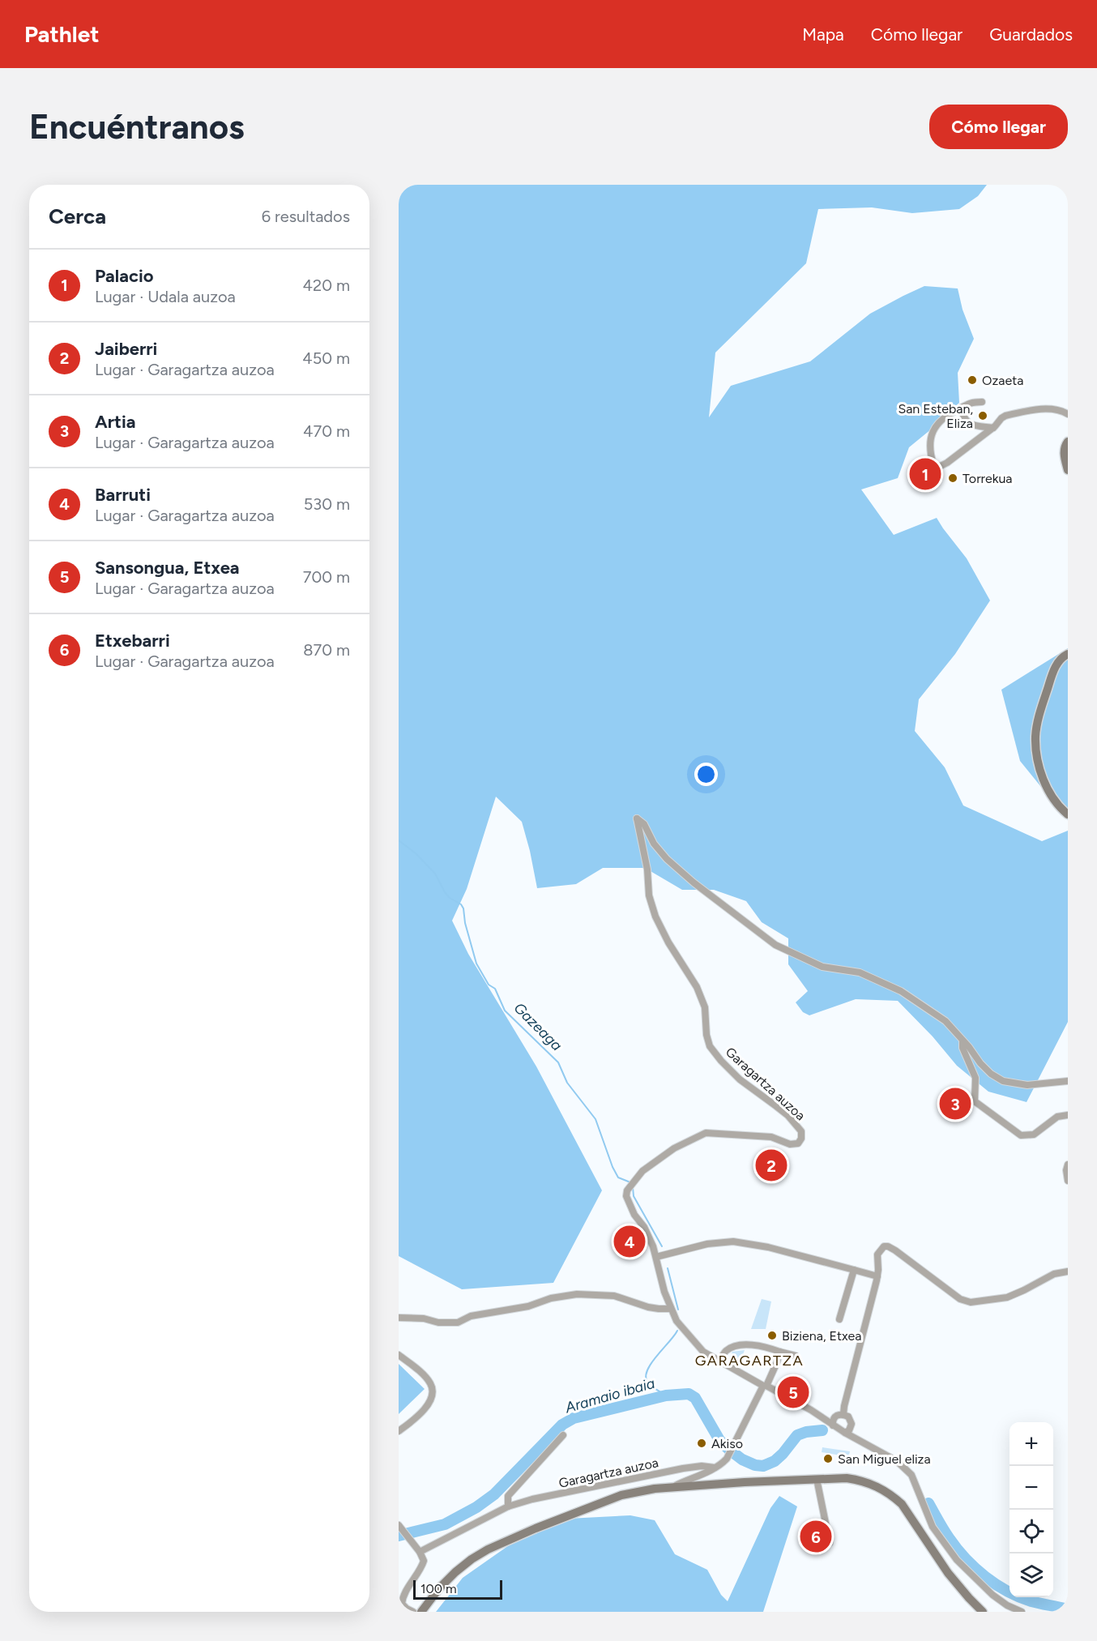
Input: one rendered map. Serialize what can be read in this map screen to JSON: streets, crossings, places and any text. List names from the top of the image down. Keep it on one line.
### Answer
{"streets":{"street":["Garagartza auzoa"]},"districts":["GARAGARTZA"],"water":["Gazeaga","Aramaio ibaia"],"places":["Ozaeta","San Esteban, Eliza","Torrekua","Biziena, Etxea","Akiso","San Miguel eliza"],"scale_bar":"100 m","page":{"header":"Pathlet","nav":["Mapa","Cómo llegar","Guardados"],"buttons":"Cómo llegar","title":"Encuéntranos","heading":["Cerca","6 resultados"],"list":[{"mark":"1","name":"Palacio","note":"Lugar · Udala auzoa","value":"420 m"},{"mark":"2","name":"Jaiberri","note":"Lugar · Garagartza auzoa","value":"450 m"},{"mark":"3","name":"Artia","note":"Lugar · Garagartza auzoa","value":"470 m"},{"mark":"4","name":"Barruti","note":"Lugar · Garagartza auzoa","value":"530 m"},{"mark":"5","name":"Sansongua, Etxea","note":"Lugar · Garagartza auzoa","value":"700 m"},{"mark":"6","name":"Etxebarri","note":"Lugar · Garagartza auzoa","value":"870 m"}],"pins":["1","3","2","4","5","6"],"map_buttons":["+","−"],"scale":"100 m"}}
